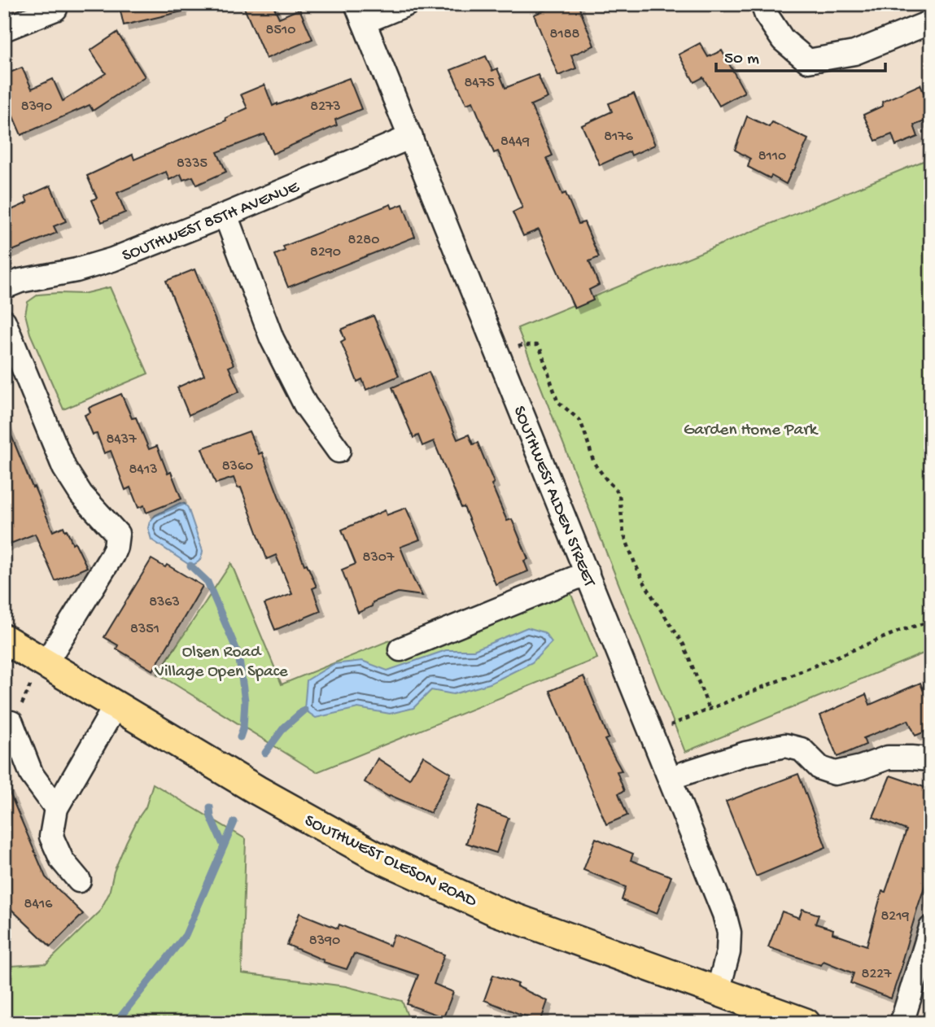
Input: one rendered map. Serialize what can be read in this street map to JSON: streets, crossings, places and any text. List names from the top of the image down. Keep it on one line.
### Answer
{"streets":{"main road":["SOUTHWEST OLESON ROAD"],"street":["SOUTHWEST 85TH AVENUE","SOUTHWEST ALDEN STREET"]},"crossings":[["SOUTHWEST 85TH AVENUE","SOUTHWEST ALDEN STREET"],["SOUTHWEST ALDEN STREET","SOUTHWEST OLESON ROAD"]],"parks":["Garden Home Park","Olsen Road Village Open Space"],"house_numbers":["8510","8188","8475","8390","8273","8176","8449","8110","8335","8280","8290","8437","8360","8413","8307","8363","8351","8416","8219","8390","8227"],"scale_bar":"50 m"}
